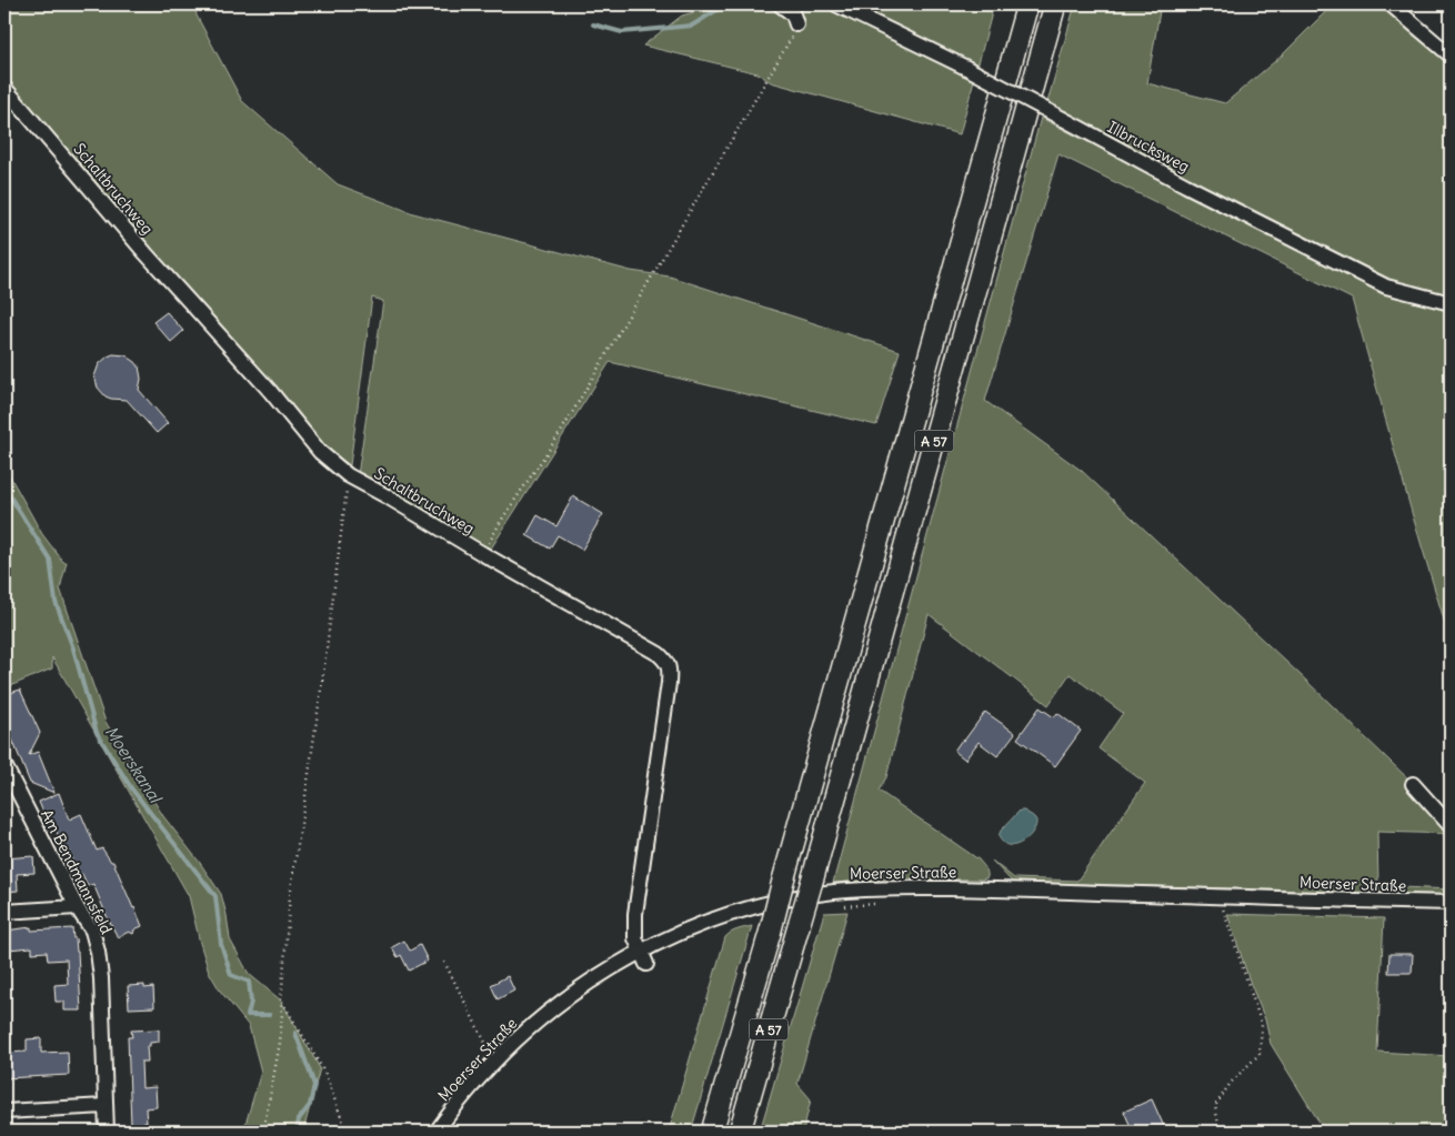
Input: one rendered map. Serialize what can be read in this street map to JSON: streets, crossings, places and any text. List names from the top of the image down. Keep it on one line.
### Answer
{"streets":{"highway":["A 57"],"street":["Illbrucksweg","Schaltbruchweg","Am Bendmannsfeld","Moerser Straße"]},"crossings":[["Schaltbruchweg","Moerser Straße"]],"water":["Moerskanal"]}
